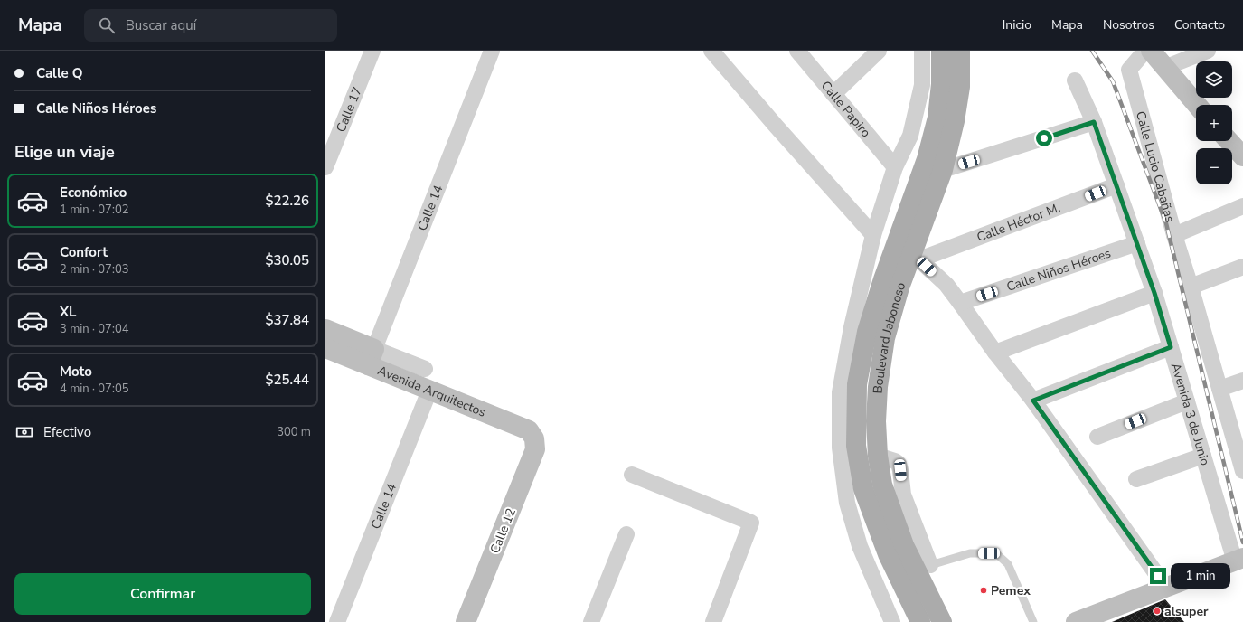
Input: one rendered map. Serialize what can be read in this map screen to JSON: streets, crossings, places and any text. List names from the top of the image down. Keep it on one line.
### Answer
{"streets":{"main road":["Boulevard Jabonoso"],"street":["Calle 17","Calle Papiro","Calle Lucio Cabañas","Calle 14","Calle Héctor M.","Calle Niños Héroes","Avenida Arquitectos","Avenida 3 de Junio","Calle 12"]},"crossings":[["Calle 14","Avenida Arquitectos"],["Calle Héctor M.","Boulevard Jabonoso"],["Calle Héctor M.","Avenida 3 de Junio"],["Calle Niños Héroes","Avenida 3 de Junio"],["Avenida Arquitectos","Calle 12"]],"places":["Pemex","alsuper"],"page":{"header":"Mapa","search":"Buscar aquí","nav":["Inicio","Mapa","Nosotros","Contacto"],"banner":["Calle Q","Calle Niños Héroes"],"map_buttons":["+","−"],"heading":"Elige un viaje","list":[{"name":"Económico","note":"1 min · 07:02","value":"$22.26"},{"name":"Confort","note":"2 min · 07:03","value":"$30.05"},{"name":"XL","note":"3 min · 07:04","value":"$37.84"},{"name":"Moto","note":"4 min · 07:05","value":"$25.44"}],"pay":["Efectivo","300 m"],"bubble":"1 min","buttons":"Confirmar"}}
